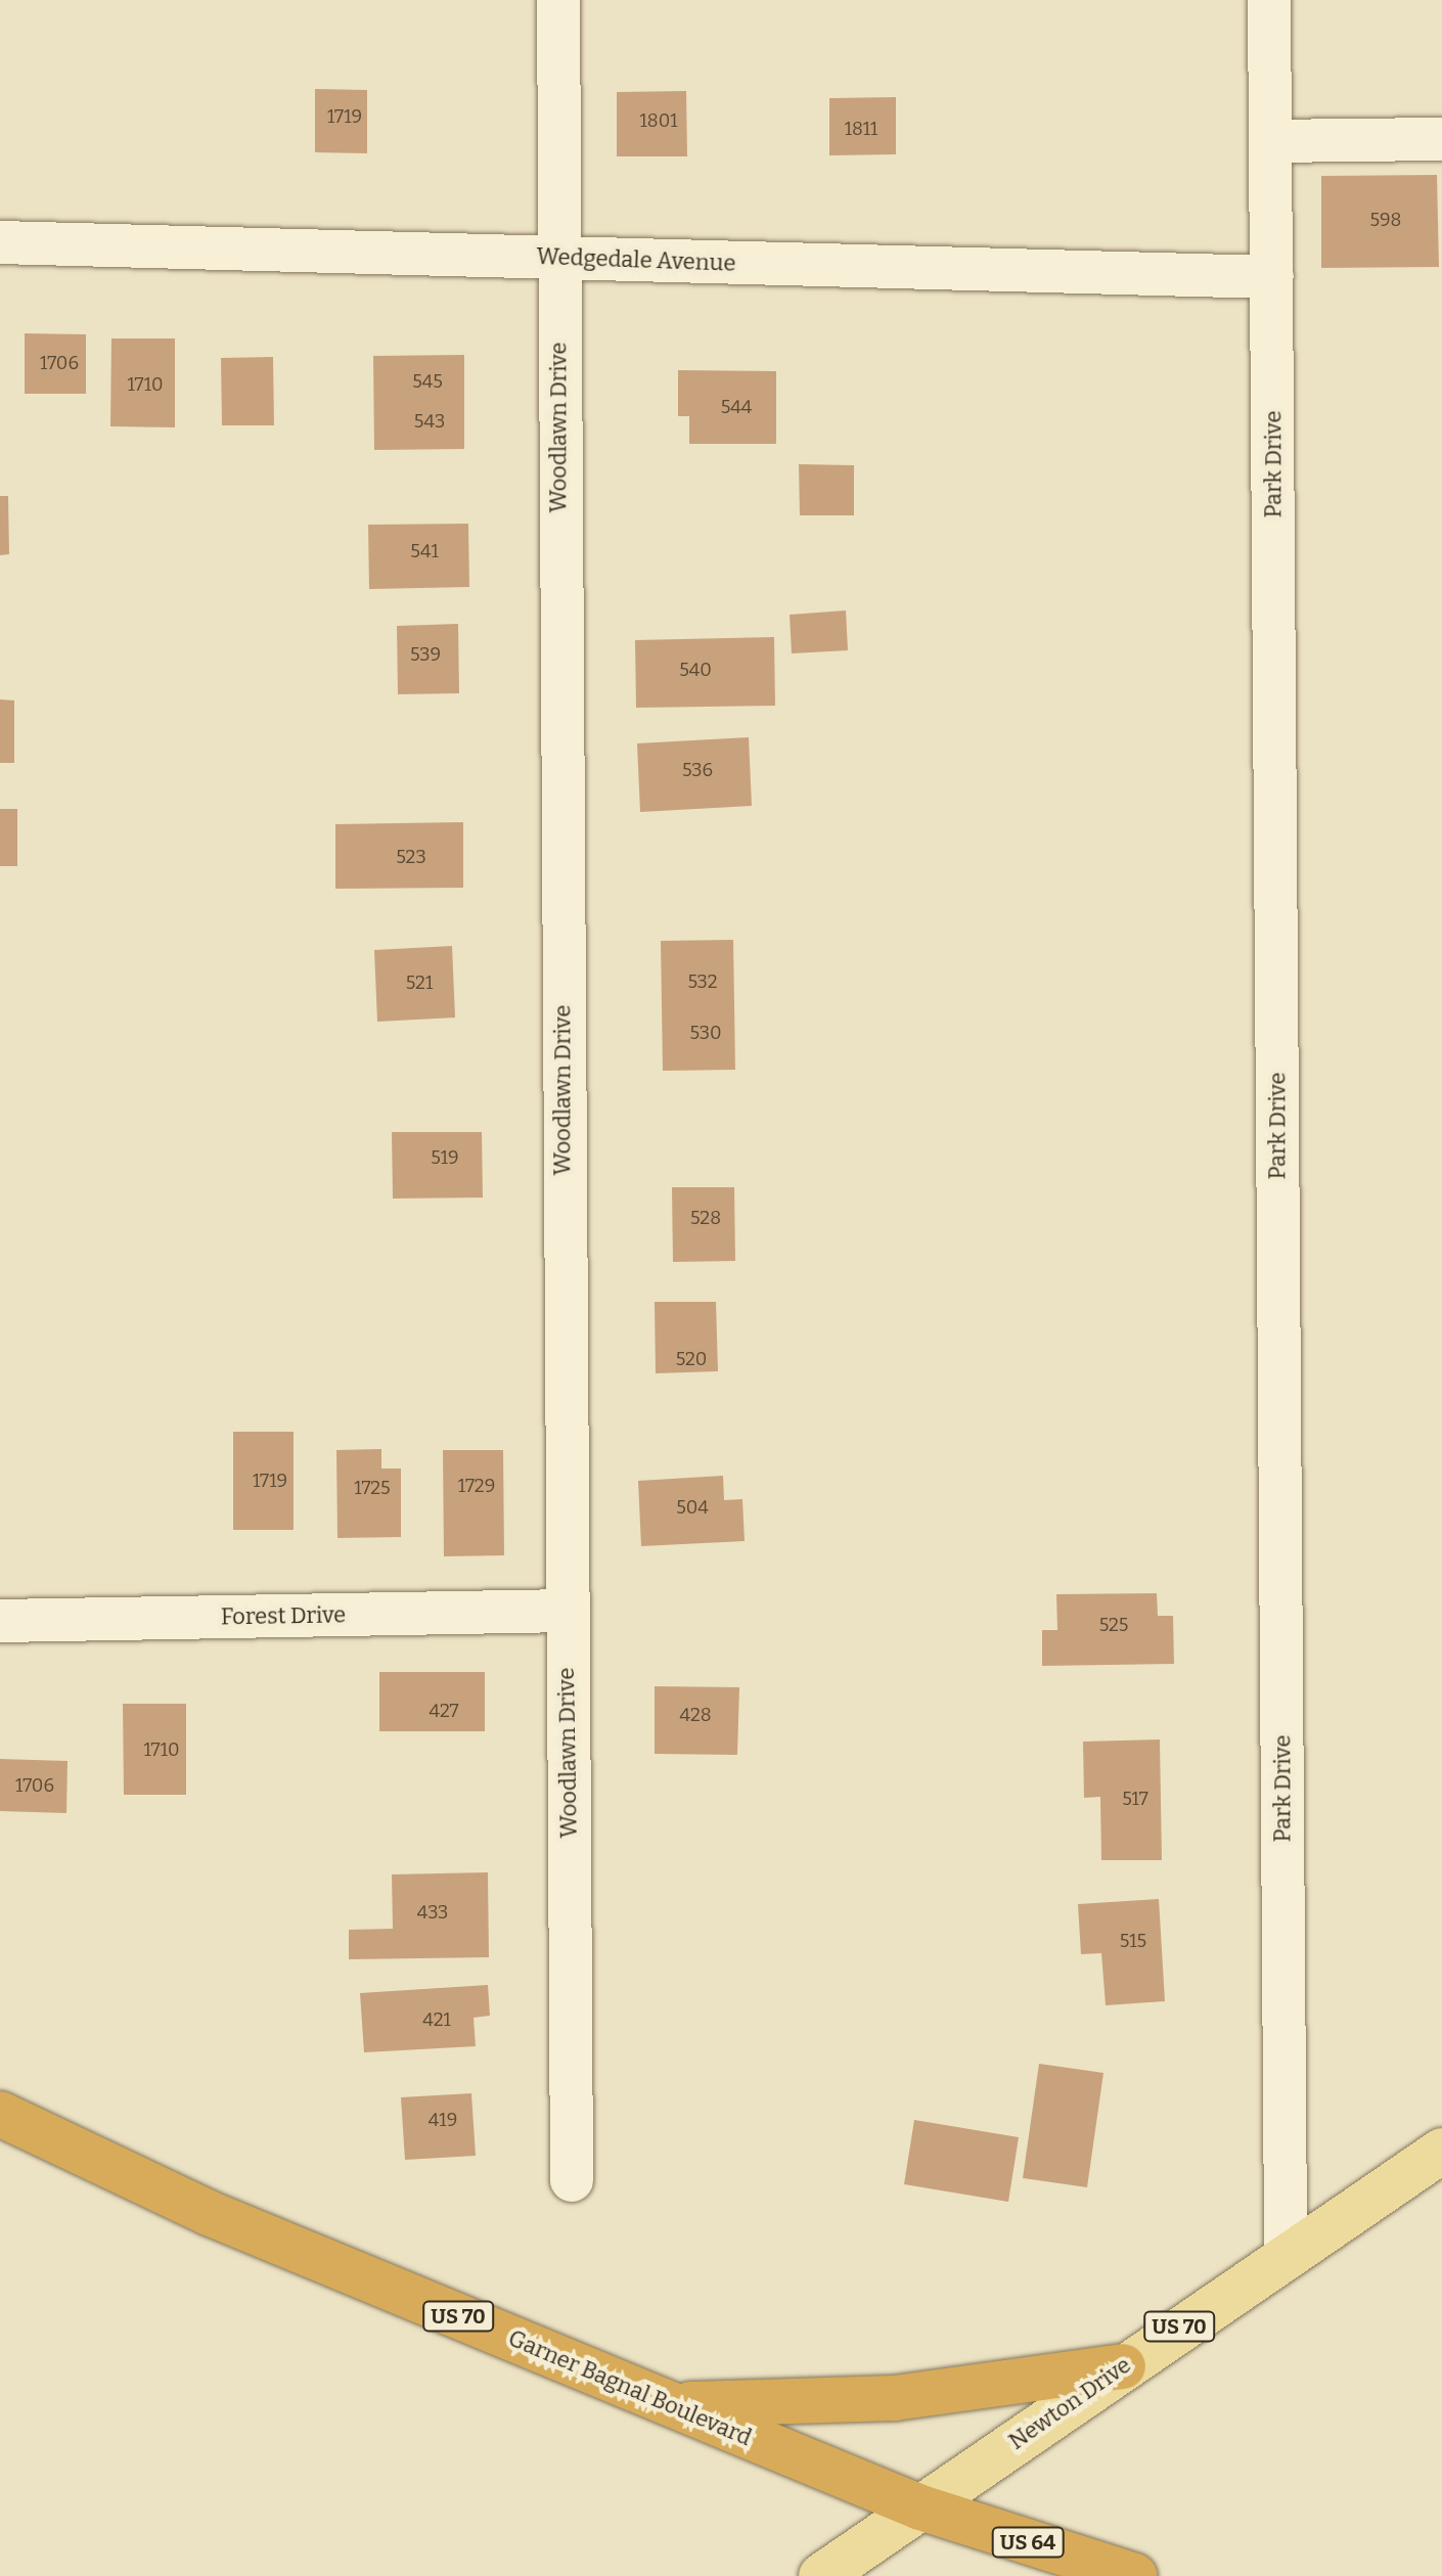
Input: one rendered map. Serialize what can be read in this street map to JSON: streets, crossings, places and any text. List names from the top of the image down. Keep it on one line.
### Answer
{"streets":{"highway":["US 70","Garner Bagnal Boulevard","US 64"],"main road":["Newton Drive"],"street":["Wedgedale Avenue","Woodlawn Drive","Park Drive","Forest Drive"]},"crossings":[["Wedgedale Avenue","Woodlawn Drive"],["Wedgedale Avenue","Park Drive"],["Woodlawn Drive","Forest Drive"],["Park Drive","Newton Drive"],["Garner Bagnal Boulevard","Newton Drive"]],"house_numbers":["1719","1801","1811","598","1706","545","1710","544","543","541","539","540","536","523","532","521","530","519","528","520","1719","1729","1725","504","525","427","428","1710","1706","517","433","515","421","419"]}
